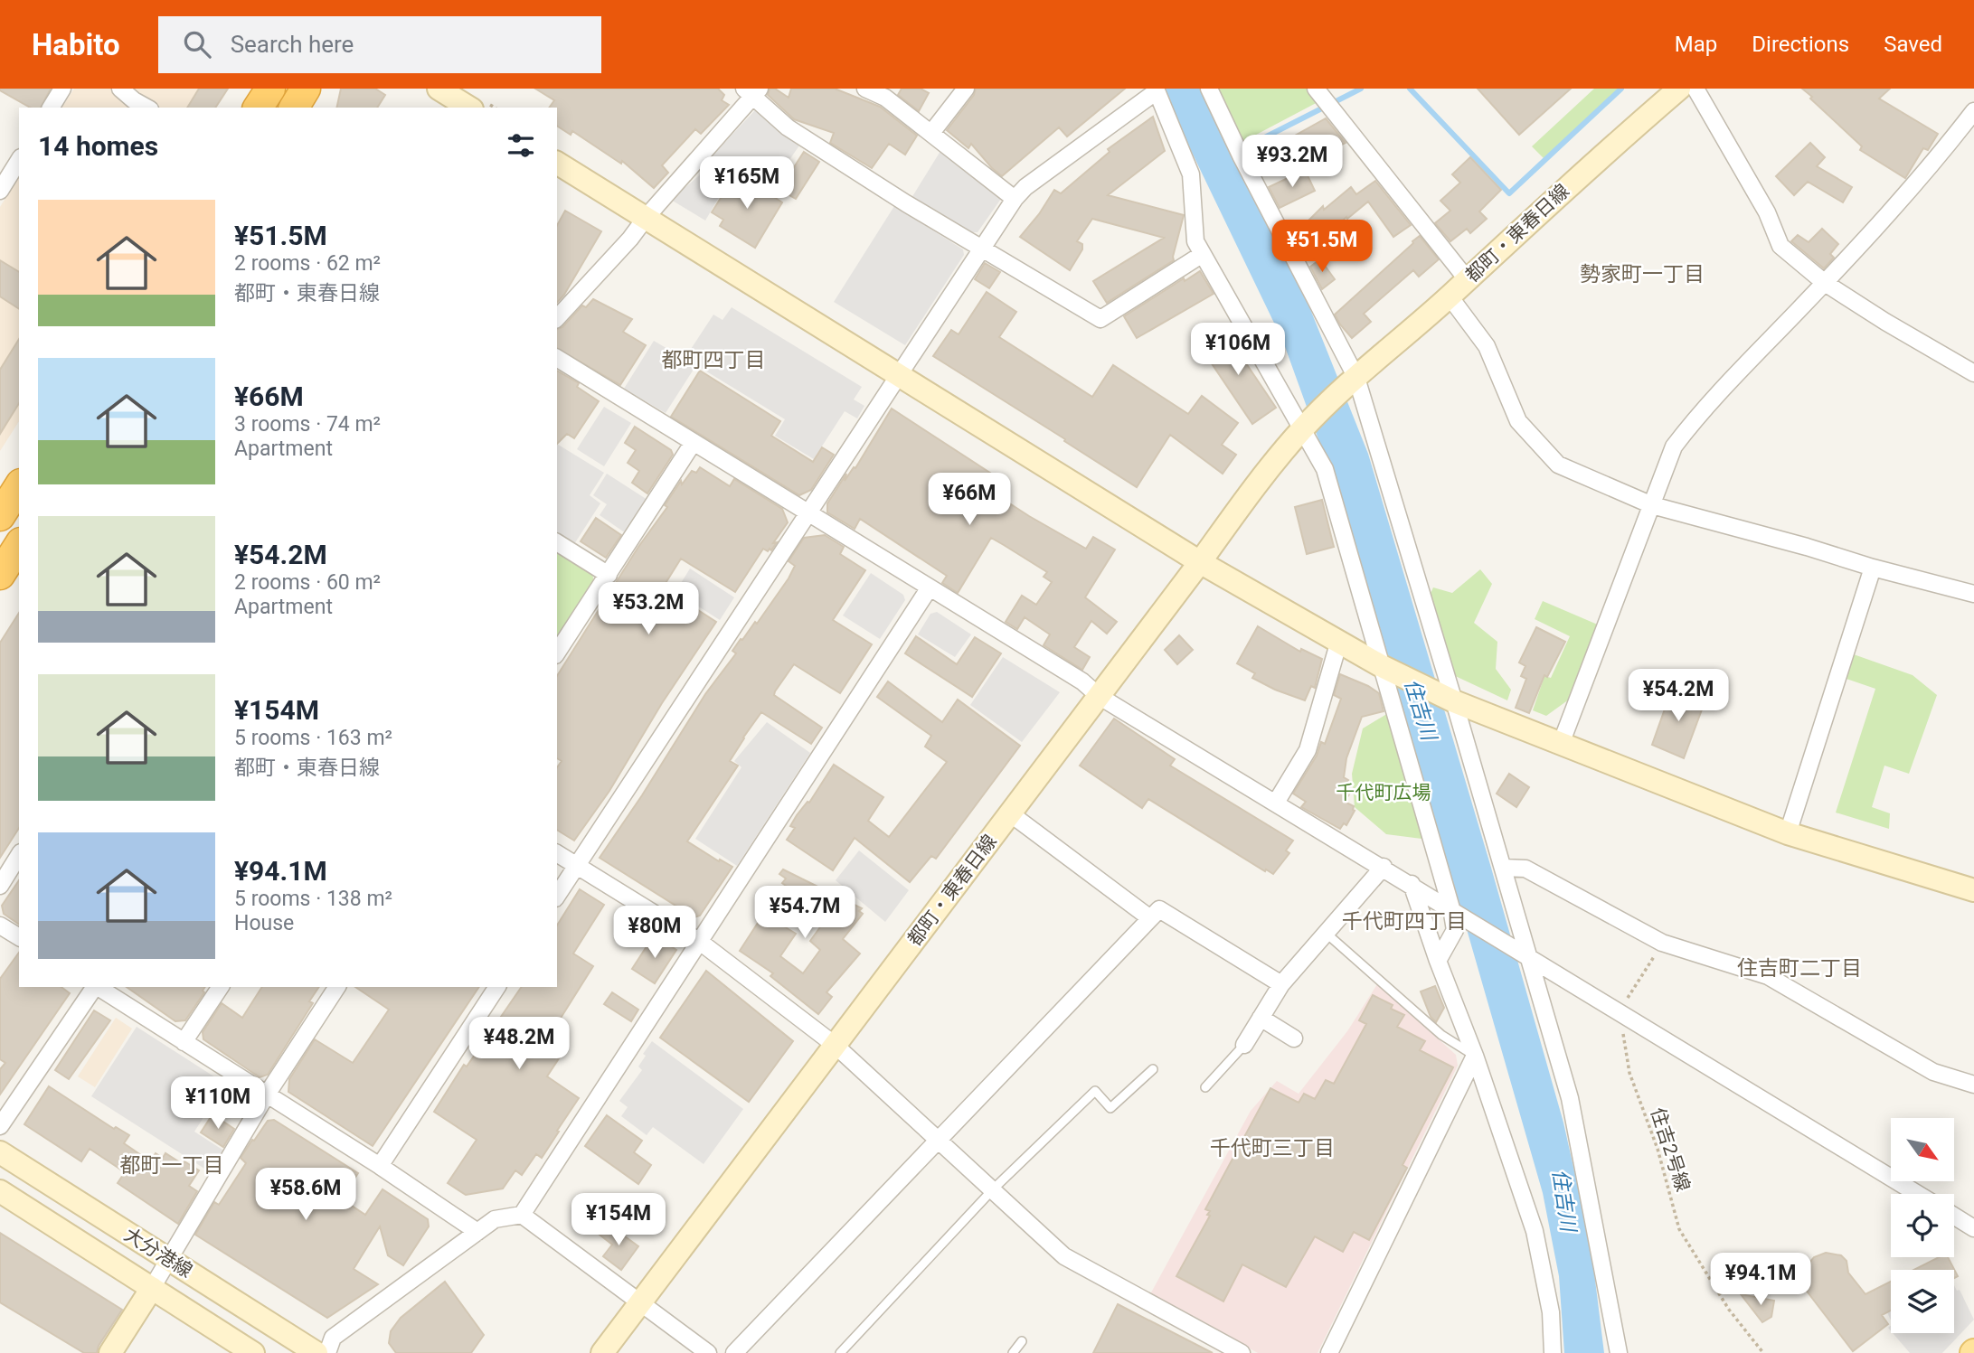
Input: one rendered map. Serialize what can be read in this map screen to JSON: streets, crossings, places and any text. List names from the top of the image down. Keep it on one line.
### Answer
{"streets":{"street":["都町・東春日線","大分港線"],"path":["住吉2号線"]},"districts":["勢家町一丁目","都町四丁目","千代町四丁目","住吉町二丁目","千代町三丁目","都町一丁目"],"water":["住吉川"],"parks":["千代町広場"],"north":"bottom right","page":{"header":"Habito","search":"Search here","nav":["Map","Directions","Saved"],"heading":"14 homes","price":["¥93.2M","¥165M","¥51.5M","¥106M","¥66M","¥53.2M","¥54.2M","¥54.7M","¥80M","¥48.2M","¥110M","¥58.6M","¥154M","¥94.1M"],"list":[{"name":"¥51.5M","note":"2 rooms · 62 m² · 都町・東春日線"},{"name":"¥66M","note":"3 rooms · 74 m² · Apartment"},{"name":"¥54.2M","note":"2 rooms · 60 m² · Apartment"},{"name":"¥154M","note":"5 rooms · 163 m² · 都町・東春日線"},{"name":"¥94.1M","note":"5 rooms · 138 m² · House"}]}}
